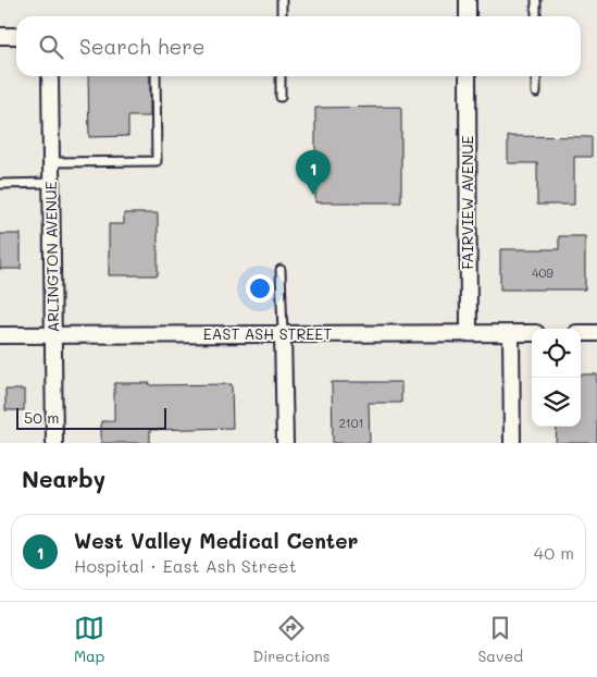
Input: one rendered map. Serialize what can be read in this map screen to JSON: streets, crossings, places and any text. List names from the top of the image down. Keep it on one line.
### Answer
{"streets":{"street":["FAIRVIEW AVENUE","ARLINGTON AVENUE","EAST ASH STREET"]},"crossings":[["FAIRVIEW AVENUE","EAST ASH STREET"],["ARLINGTON AVENUE","EAST ASH STREET"]],"house_numbers":["409","2101"],"scale_bar":"50 m","page":{"search":"Search here","pins":"1","scale":"50 m","heading":"Nearby","list":[{"mark":"1","name":"West Valley Medical Center","note":"Hospital · East Ash Street","value":"40 m"}],"nav":["Map","Directions","Saved"]}}
